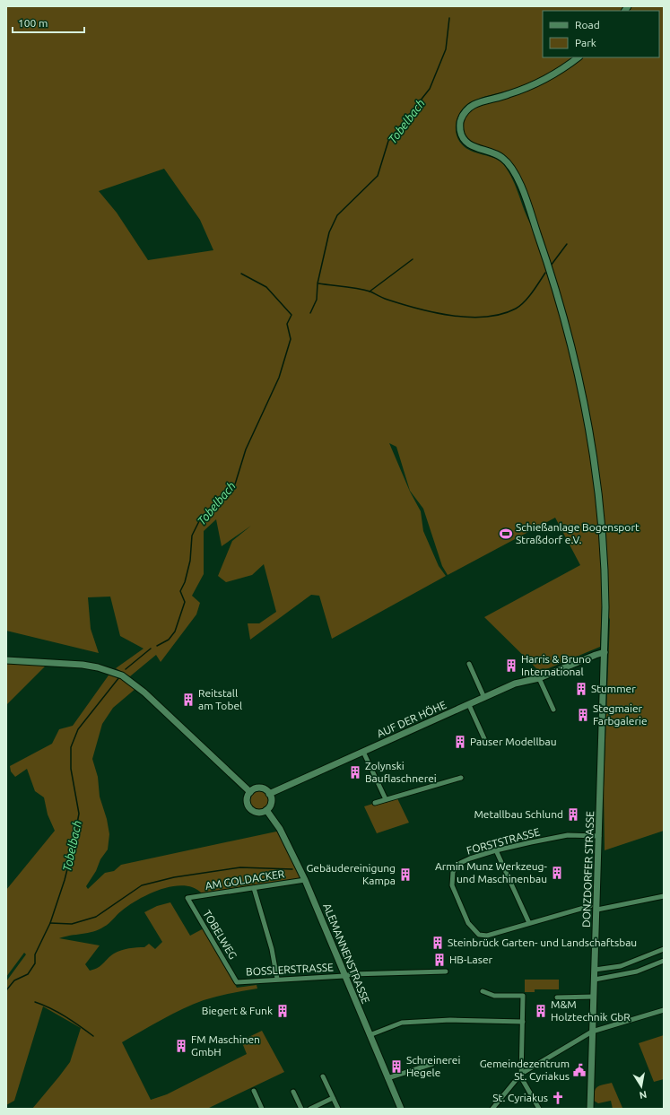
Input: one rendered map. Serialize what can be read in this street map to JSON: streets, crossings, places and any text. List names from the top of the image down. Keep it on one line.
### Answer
{"streets":{"main road":["AUF DER HÖHE","DONZDORFER STRASSE","ALEMANNENSTRASSE"],"street":["FORSTSTRASSE","AM GOLDACKER","TOBELWEG","BOSSLERSTRASSE"]},"crossings":[["AUF DER HÖHE","DONZDORFER STRASSE"],["AUF DER HÖHE","ALEMANNENSTRASSE"],["FORSTSTRASSE","DONZDORFER STRASSE"],["AM GOLDACKER","TOBELWEG"],["AM GOLDACKER","ALEMANNENSTRASSE"],["TOBELWEG","BOSSLERSTRASSE"],["ALEMANNENSTRASSE","BOSSLERSTRASSE"]],"water":["Tobelbach"],"places":{"sports":["Schießanlage Bogensport Straßdorf e.V."],"building":["Harris & Bruno International","Stummer","Reitstall am Tobel","Stegmaier Farbgalerie","Pauser Modellbau","Zolynski Bauflaschnerei","Metallbau Schlund","Armin Munz Werkzeug- und Maschinenbau","Gebäudereinigung Kampa","Steinbrück Garten- und Landschaftsbau","HB-Laser","Biegert & Funk","M&M Holztechnik GbR","FM Maschinen GmbH","Schreinerei Hegele"],"public building":["Gemeindezentrum St. Cyriakus"],"church":["St. Cyriakus"]},"legend":["Road","Park"],"scale_bar":"100 m","north":"bottom"}
